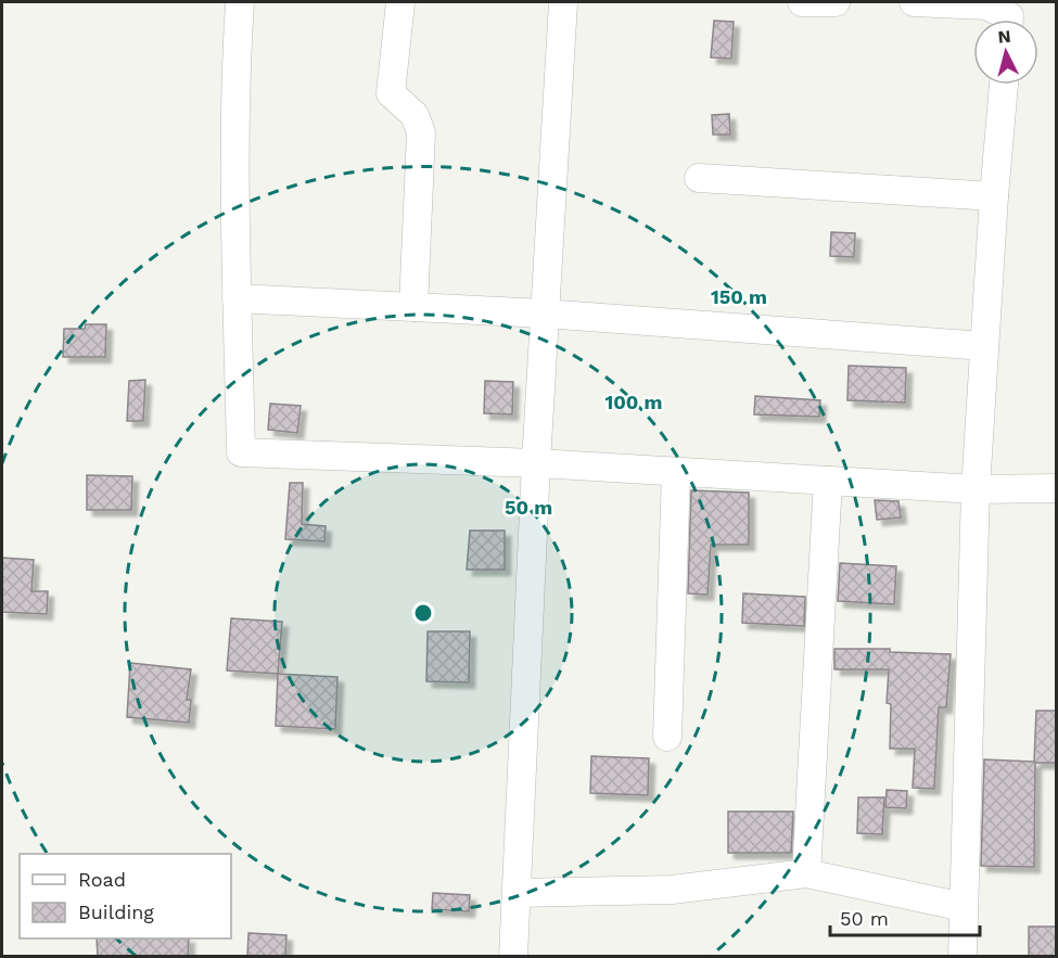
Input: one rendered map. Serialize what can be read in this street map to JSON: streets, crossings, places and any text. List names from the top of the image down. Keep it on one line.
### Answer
{"legend":["Road","Building"],"scale_bar":"50 m","north":"top","rings":["150 m","100 m","50 m"]}
